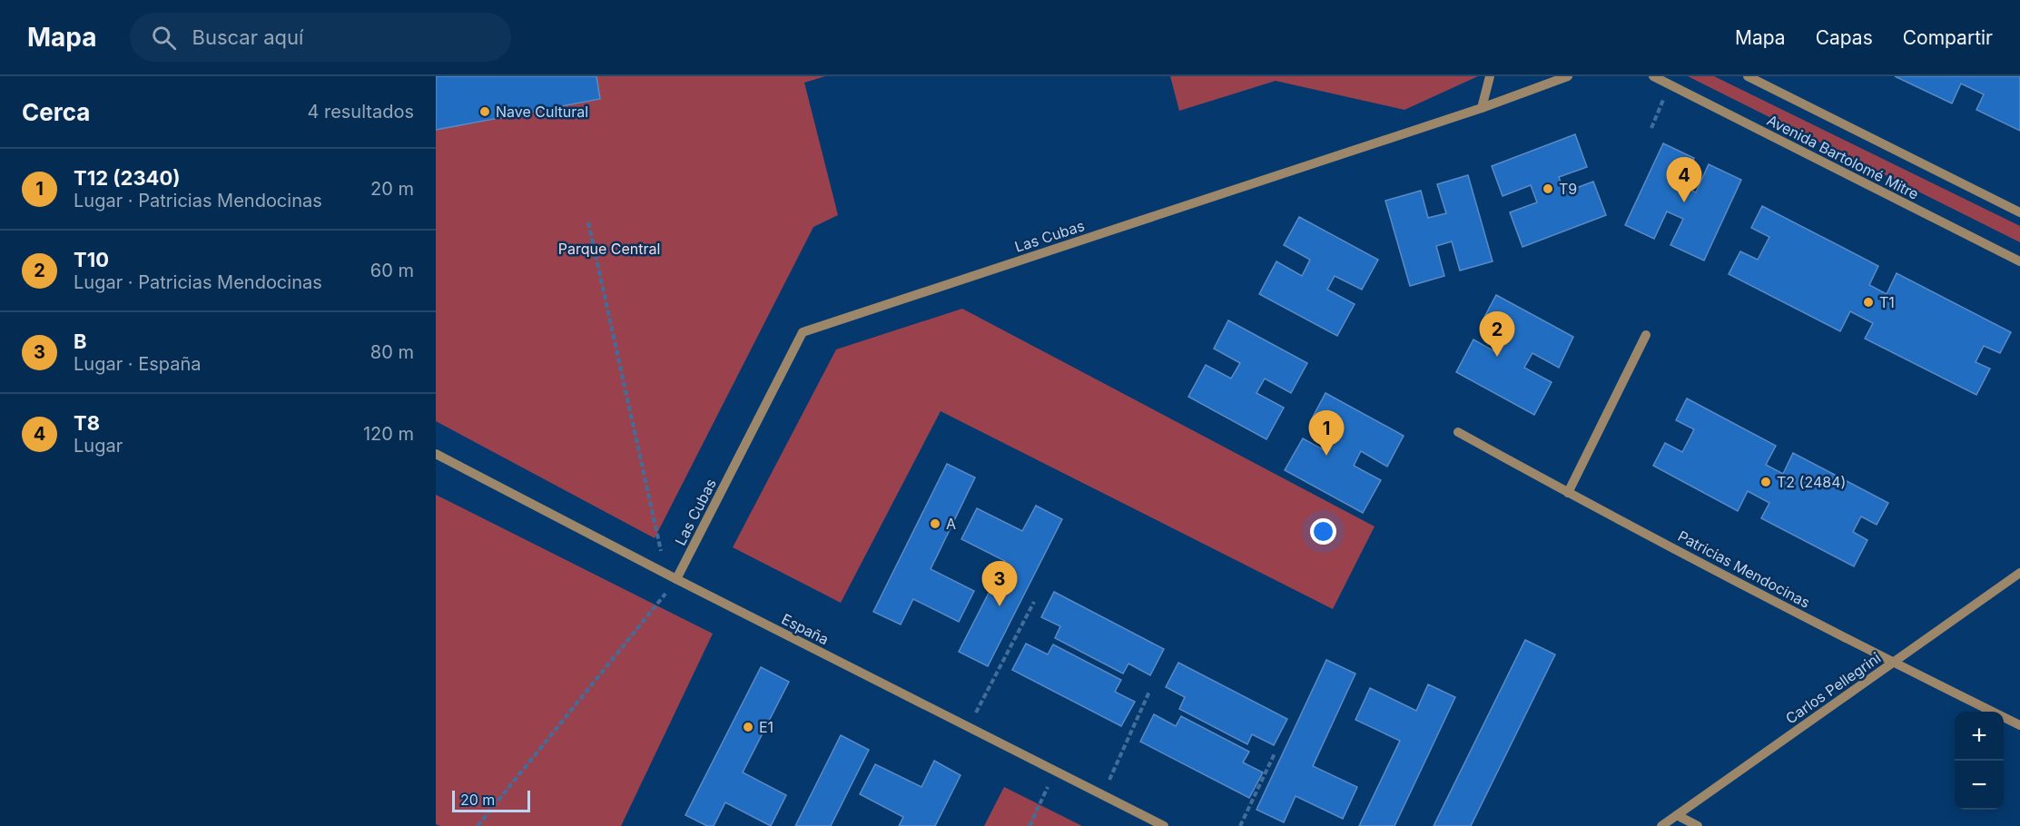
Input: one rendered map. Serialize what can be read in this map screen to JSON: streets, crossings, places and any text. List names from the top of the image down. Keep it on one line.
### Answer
{"streets":{"street":["Avenida Bartolomé Mitre","Las Cubas","Patricias Mendocinas","España","Carlos Pellegrini"]},"crossings":[["Las Cubas","España"],["Patricias Mendocinas","Carlos Pellegrini"]],"parks":["Parque Central"],"places":["Nave Cultural","T9","T1","T2 (2484)","A","E1"],"scale_bar":"20 m","page":{"header":"Mapa","search":"Buscar aquí","nav":["Mapa","Capas","Compartir"],"heading":["Cerca","4 resultados"],"list":[{"mark":"1","name":"T12 (2340)","note":"Lugar · Patricias Mendocinas","value":"20 m"},{"mark":"2","name":"T10","note":"Lugar · Patricias Mendocinas","value":"60 m"},{"mark":"3","name":"B","note":"Lugar · España","value":"80 m"},{"mark":"4","name":"T8","note":"Lugar","value":"120 m"}],"pins":["4","2","1","3"],"map_buttons":["+","−"],"scale":"20 m"}}
